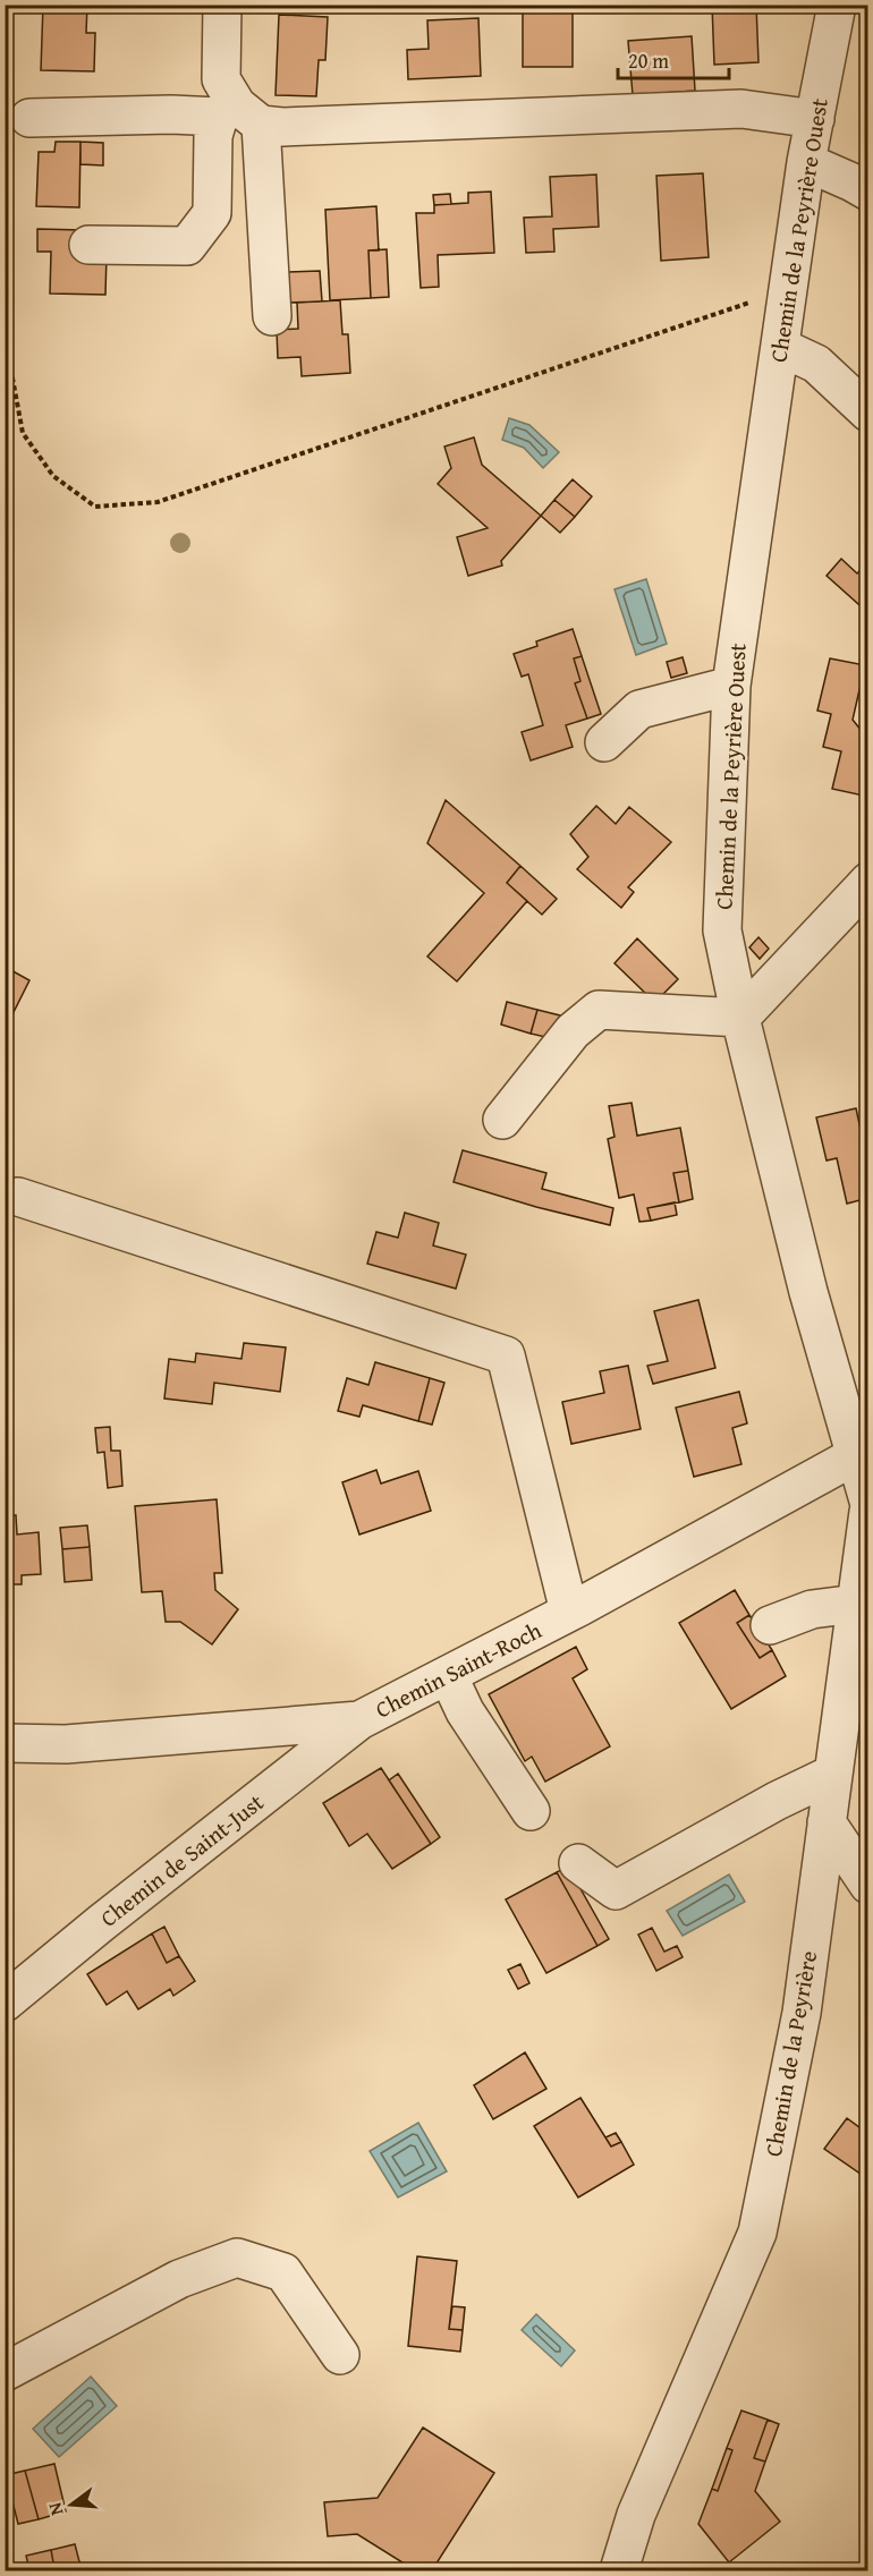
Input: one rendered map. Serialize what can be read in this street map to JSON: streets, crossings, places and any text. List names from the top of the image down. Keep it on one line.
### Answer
{"streets":{"street":["Chemin de la Peyrière Ouest","Chemin Saint-Roch","Chemin de Saint-Just","Chemin de la Peyrière"]},"crossings":[["Chemin de la Peyrière Ouest","Chemin Saint-Roch"],["Chemin Saint-Roch","Chemin de Saint-Just"]],"scale_bar":"20 m","north":"left"}
